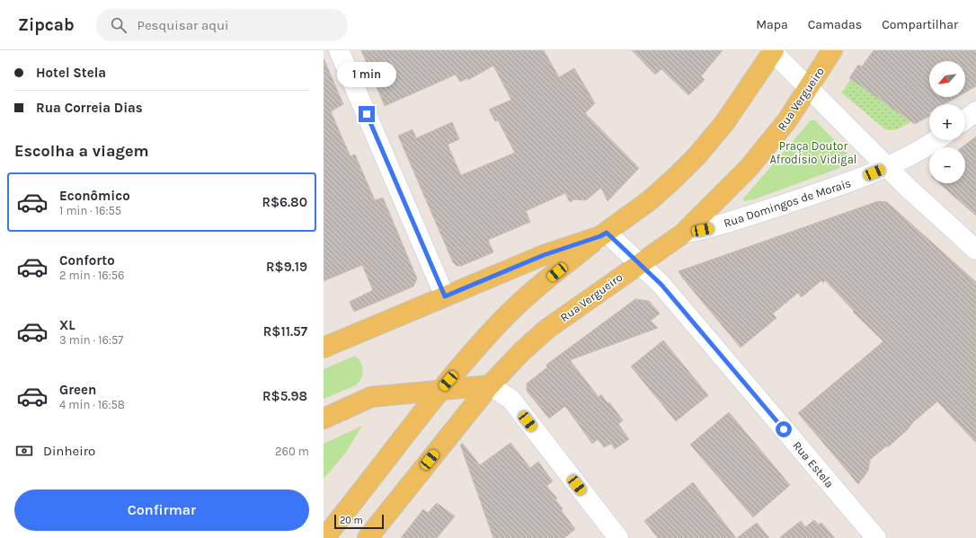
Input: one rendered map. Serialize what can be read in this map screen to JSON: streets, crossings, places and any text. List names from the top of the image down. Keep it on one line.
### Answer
{"streets":{"main road":["Rua Vergueiro"],"street":["Rua Domingos de Morais","Rua Estela"]},"crossings":[["Rua Vergueiro","Rua Domingos de Morais"],["Rua Vergueiro","Rua Estela"]],"parks":["Praça Doutor Afrodísio Vidigal"],"scale_bar":"20 m","north":"bottom left","page":{"header":"Zipcab","search":"Pesquisar aqui","nav":["Mapa","Camadas","Compartilhar"],"banner":["Hotel Stela","Rua Correia Dias"],"map_buttons":["+","−"],"bubble":"1 min","heading":"Escolha a viagem","list":[{"name":"Econômico","note":"1 min · 16:55","value":"R$6.80"},{"name":"Conforto","note":"2 min · 16:56","value":"R$9.19"},{"name":"XL","note":"3 min · 16:57","value":"R$11.57"},{"name":"Green","note":"4 min · 16:58","value":"R$5.98"}],"pay":["Dinheiro","260 m"],"buttons":"Confirmar","scale":"20 m"}}
